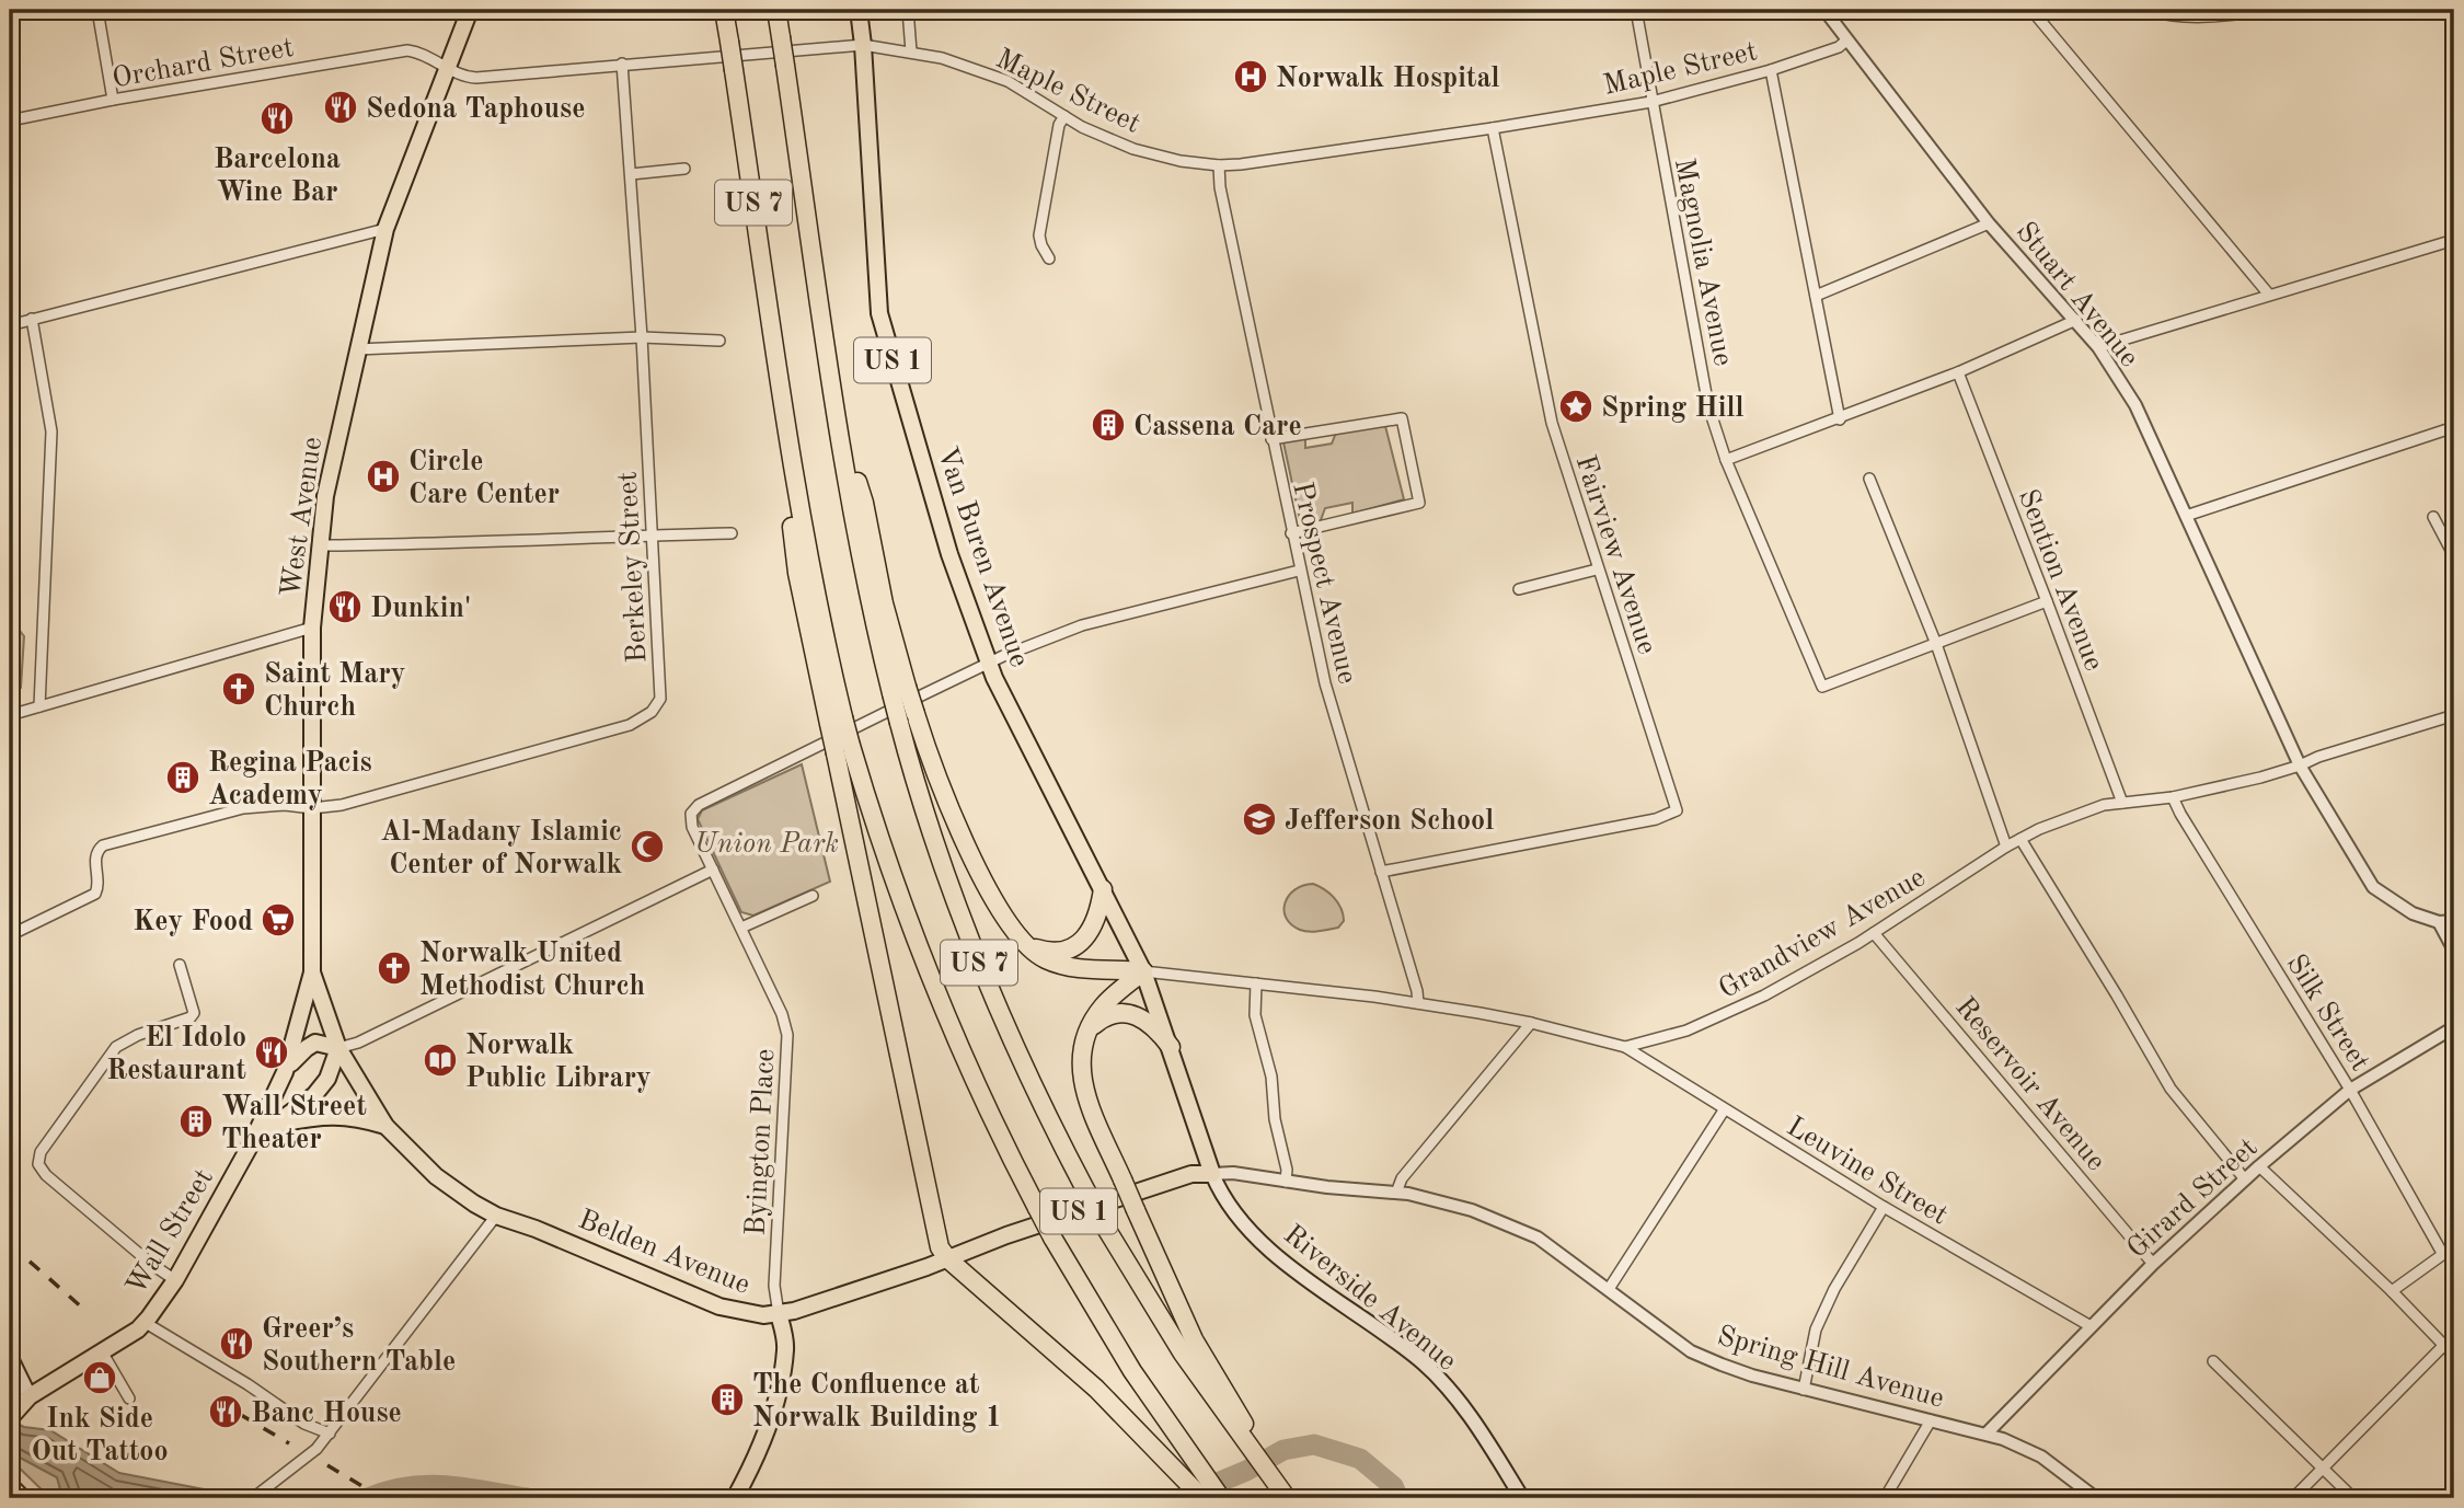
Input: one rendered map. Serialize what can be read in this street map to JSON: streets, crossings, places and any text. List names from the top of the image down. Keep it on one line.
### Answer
{"streets":{"highway":["US 7"],"main road":["US 1","West Avenue","Van Buren Avenue","Wall Street","Belden Avenue","Riverside Avenue"],"street":["Orchard Street","Maple Street","Magnolia Avenue","Stuart Avenue","Fairview Avenue","Berkeley Street","Sention Avenue","Prospect Avenue","Grandview Avenue","Silk Street","Reservoir Avenue","Byington Place","Leuvine Street","Girard Street","Spring Hill Avenue"]},"crossings":[["Orchard Street","Maple Street"],["Orchard Street","West Avenue"],["Maple Street","Magnolia Avenue"],["Maple Street","Stuart Avenue"],["Maple Street","West Avenue"],["Maple Street","Fairview Avenue"],["Maple Street","Van Buren Avenue"],["Maple Street","Berkeley Street"],["Maple Street","Prospect Avenue"],["Stuart Avenue","Grandview Avenue"],["West Avenue","Berkeley Street"],["West Avenue","Wall Street"],["West Avenue","Belden Avenue"],["Fairview Avenue","Prospect Avenue"],["Van Buren Avenue","Byington Place"],["Van Buren Avenue","Belden Avenue"],["Van Buren Avenue","Riverside Avenue"],["Van Buren Avenue","Spring Hill Avenue"],["Sention Avenue","Grandview Avenue"],["Grandview Avenue","Silk Street"],["Grandview Avenue","Reservoir Avenue"],["Grandview Avenue","Leuvine Street"],["Silk Street","Girard Street"],["Reservoir Avenue","Girard Street"],["Byington Place","Belden Avenue"],["Leuvine Street","Girard Street"],["Girard Street","Spring Hill Avenue"],["Wall Street","Belden Avenue"],["Belden Avenue","Riverside Avenue"],["Belden Avenue","Spring Hill Avenue"],["Riverside Avenue","Spring Hill Avenue"]],"parks":["Union Park"],"places":{"hospital":["Norwalk Hospital","Circle Care Center"],"restaurant":["Sedona Taphouse","Barcelona Wine Bar","Dunkin'","El Idolo Restaurant","Greer’s Southern Table","Banc House"],"place":["Spring Hill"],"building":["Cassena Care","Regina Pacis Academy","Wall Street Theater","The Confluence at Norwalk Building 1"],"church":["Saint Mary Church","Norwalk United Methodist Church"],"school or university":["Jefferson School"],"mosque":["Al-Madany Islamic Center of Norwalk"],"supermarket":["Key Food"],"library":["Norwalk Public Library"],"shop":["Ink Side Out Tattoo"]}}
